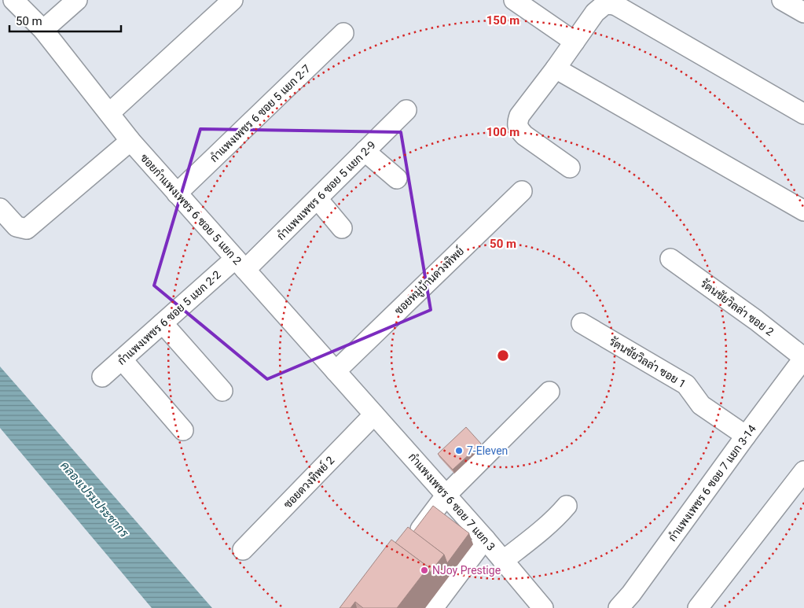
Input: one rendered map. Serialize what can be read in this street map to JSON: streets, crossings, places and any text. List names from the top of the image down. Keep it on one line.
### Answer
{"streets":{"street":["กำแพงเพชร 6 ซอย 5 แยก 2-7","กำแพงเพชร 6 ซอย 5 แยก 2-9","ซอยกำแพงเพชร 6 ซอย 5 แยก 2","ซอยหมู่บ้านดวงทิพย์","รัตนชัยวิลล่า ซอย 2","กำแพงเพชร 6 ซอย 5 แยก 2-2","รัตนชัยวิลล่า ซอย 1","ซอยดวงทิพย์ 2","กำแพงเพชร 6 ซอย 7 แยก 3-14","กำแพงเพชร 6 ซอย 7 แยก 3"]},"crossings":[["กำแพงเพชร 6 ซอย 5 แยก 2-7","ซอยกำแพงเพชร 6 ซอย 5 แยก 2"],["กำแพงเพชร 6 ซอย 5 แยก 2-9","ซอยกำแพงเพชร 6 ซอย 5 แยก 2"],["กำแพงเพชร 6 ซอย 5 แยก 2-9","กำแพงเพชร 6 ซอย 5 แยก 2-2"],["ซอยกำแพงเพชร 6 ซอย 5 แยก 2","ซอยหมู่บ้านดวงทิพย์"],["ซอยกำแพงเพชร 6 ซอย 5 แยก 2","กำแพงเพชร 6 ซอย 5 แยก 2-2"],["ซอยกำแพงเพชร 6 ซอย 5 แยก 2","ซอยดวงทิพย์ 2"],["ซอยกำแพงเพชร 6 ซอย 5 แยก 2","กำแพงเพชร 6 ซอย 7 แยก 3"],["รัตนชัยวิลล่า ซอย 2","กำแพงเพชร 6 ซอย 7 แยก 3-14"],["รัตนชัยวิลล่า ซอย 1","กำแพงเพชร 6 ซอย 7 แยก 3-14"],["ซอยดวงทิพย์ 2","กำแพงเพชร 6 ซอย 7 แยก 3"]],"water":["คลองเปรมประชากร"],"places":["7-Eleven","NJoy Prestige"],"scale_bar":"50 m","rings":["150 m","100 m","50 m"]}
